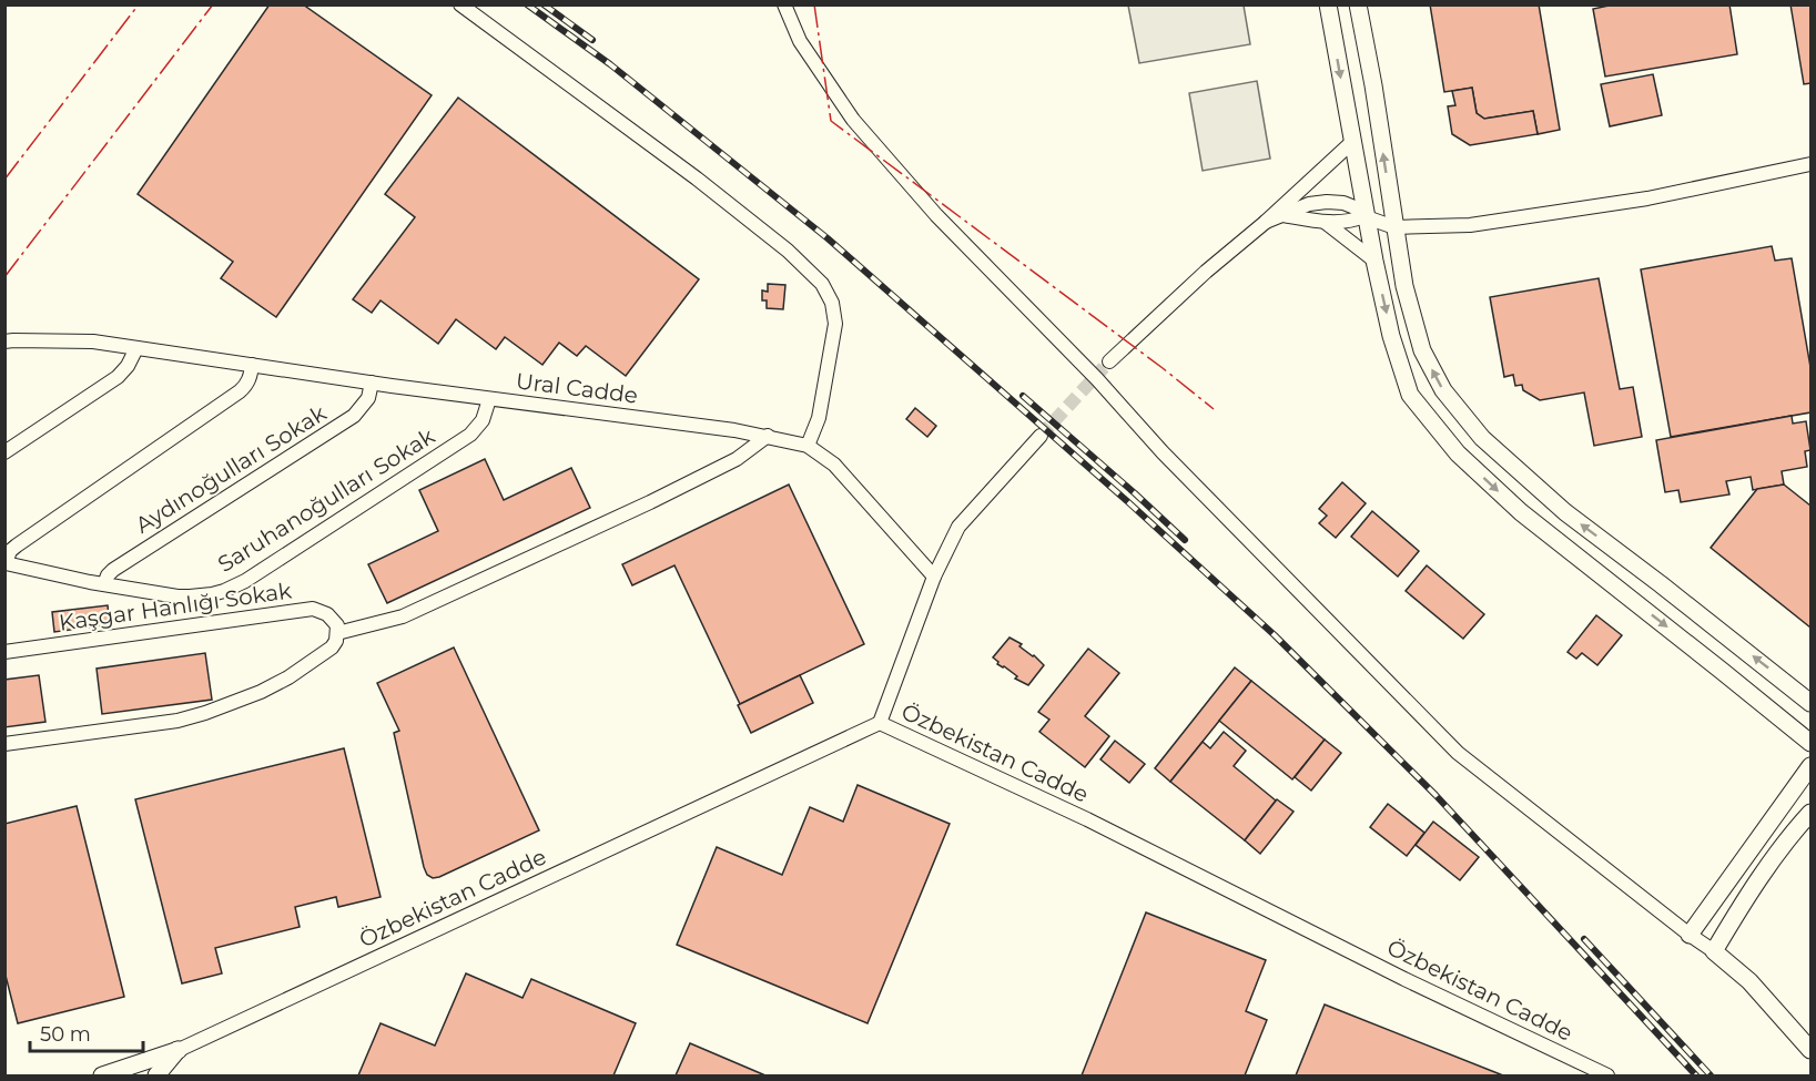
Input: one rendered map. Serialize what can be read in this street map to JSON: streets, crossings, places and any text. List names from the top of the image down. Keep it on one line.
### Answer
{"streets":{"street":["Ural Cadde","Aydınoğulları Sokak","Saruhanoğulları Sokak","Kaşgar Hanlığı Sokak","Özbekistan Cadde"]},"crossings":[["Ural Cadde","Aydınoğulları Sokak"],["Ural Cadde","Saruhanoğulları Sokak"],["Aydınoğulları Sokak","Saruhanoğulları Sokak"]],"scale_bar":"50 m"}
